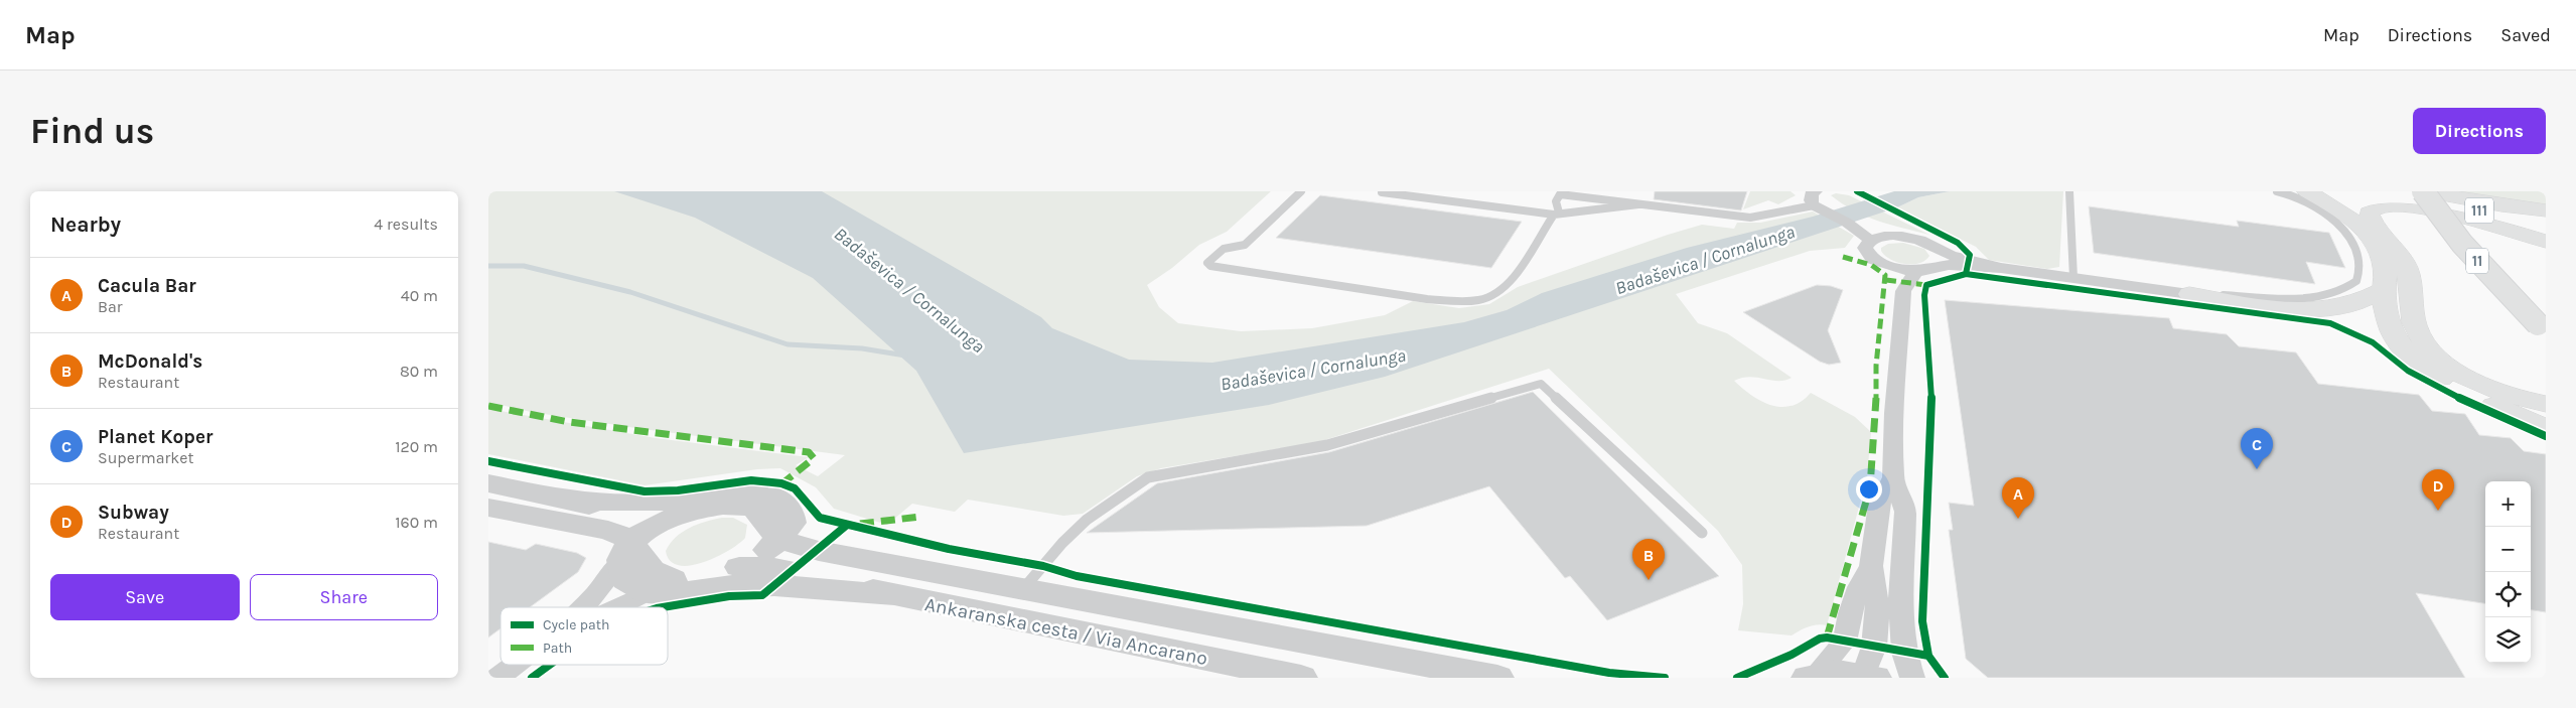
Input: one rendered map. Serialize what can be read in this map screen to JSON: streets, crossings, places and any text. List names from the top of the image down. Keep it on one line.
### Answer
{"streets":{"main road":["111","11"],"street":["Ankaranska cesta / Via Ancarano"]},"water":["Badaševica / Cornalunga"],"legend":["Cycle path","Path"],"page":{"header":"Map","nav":["Map","Directions","Saved"],"buttons":["Directions",["Save","Share"]],"title":"Find us","heading":["Nearby","4 results"],"list":[{"mark":"A","name":"Cacula Bar","note":"Bar","value":"40 m"},{"mark":"B","name":"McDonald's","note":"Restaurant","value":"80 m"},{"mark":"C","name":"Planet Koper","note":"Supermarket","value":"120 m"},{"mark":"D","name":"Subway","note":"Restaurant","value":"160 m"}],"pins":["C","D","A","B"],"map_buttons":["+","−"]}}
